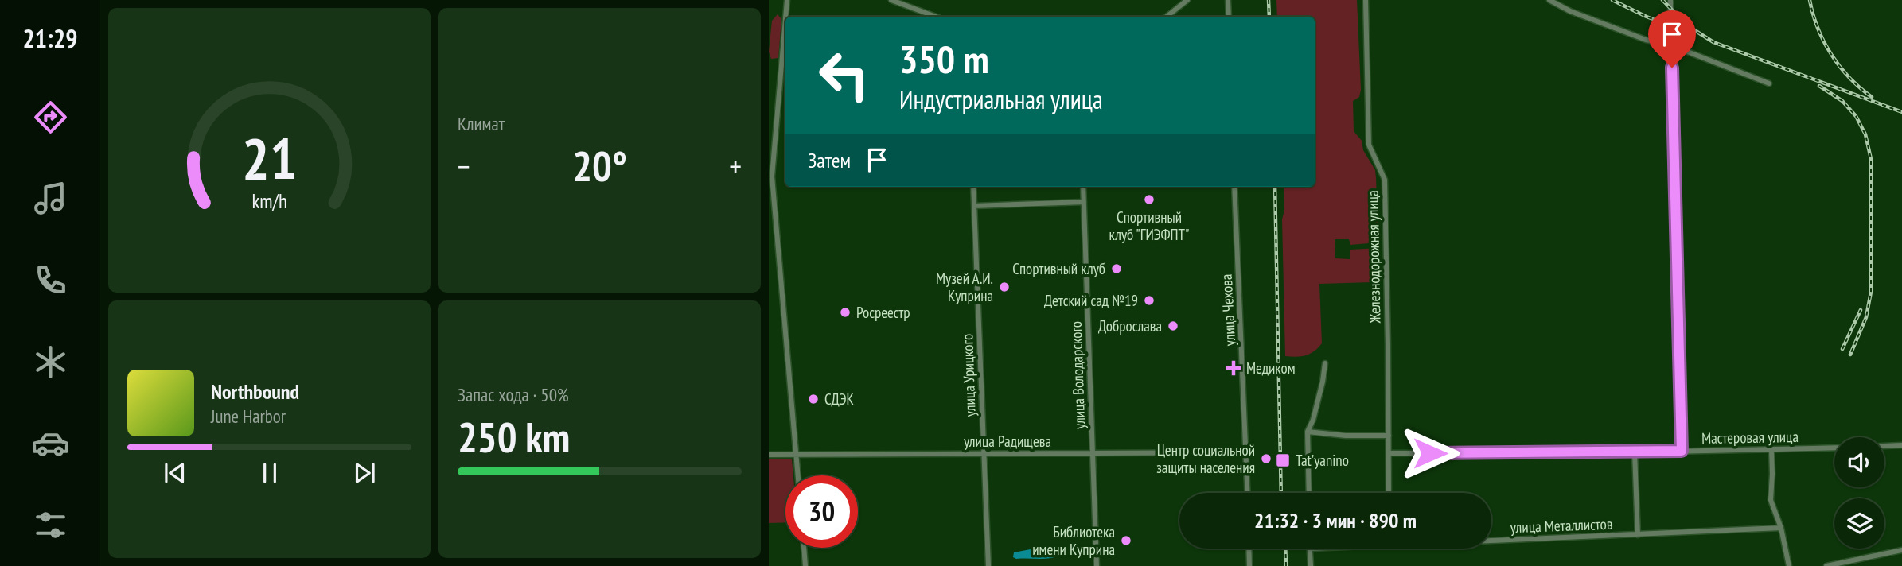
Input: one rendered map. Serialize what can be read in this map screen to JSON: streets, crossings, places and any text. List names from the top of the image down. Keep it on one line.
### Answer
{"streets":{"street":["Железнодорожная улица","улица Чехова","улица Урицкого","улица Володарского","Мастеровая улица","улица Радищева","улица Металлистов"]},"crossings":[["Железнодорожная улица","Мастеровая улица"],["улица Чехова","улица Радищева"],["улица Урицкого","улица Радищева"],["улица Володарского","улица Радищева"]],"places":{"other":["Спортивный клуб \"ГИЭФПТ\"","Спортивный клуб","Музей А.И. Куприна","Детский сад №19","Росреестр","Доброслава","СДЭК","Центр социальной защиты населения","Библиотека имени Куприна"],"health":["Медиком"],"transit":["Tat'yanino"]},"page":{"tabs":"21:29","tile":["Климат",["Запас хода · 50%","250 km"]],"turn":["350 m","Индустриальная улица"],"then":"Затем","heat":["−","20°","+"],"song":["Northbound","June Harbor"],"limit":"30","trip":"21:32 · 3 мин · 890 m","gauge":["21","km/h"]}}
